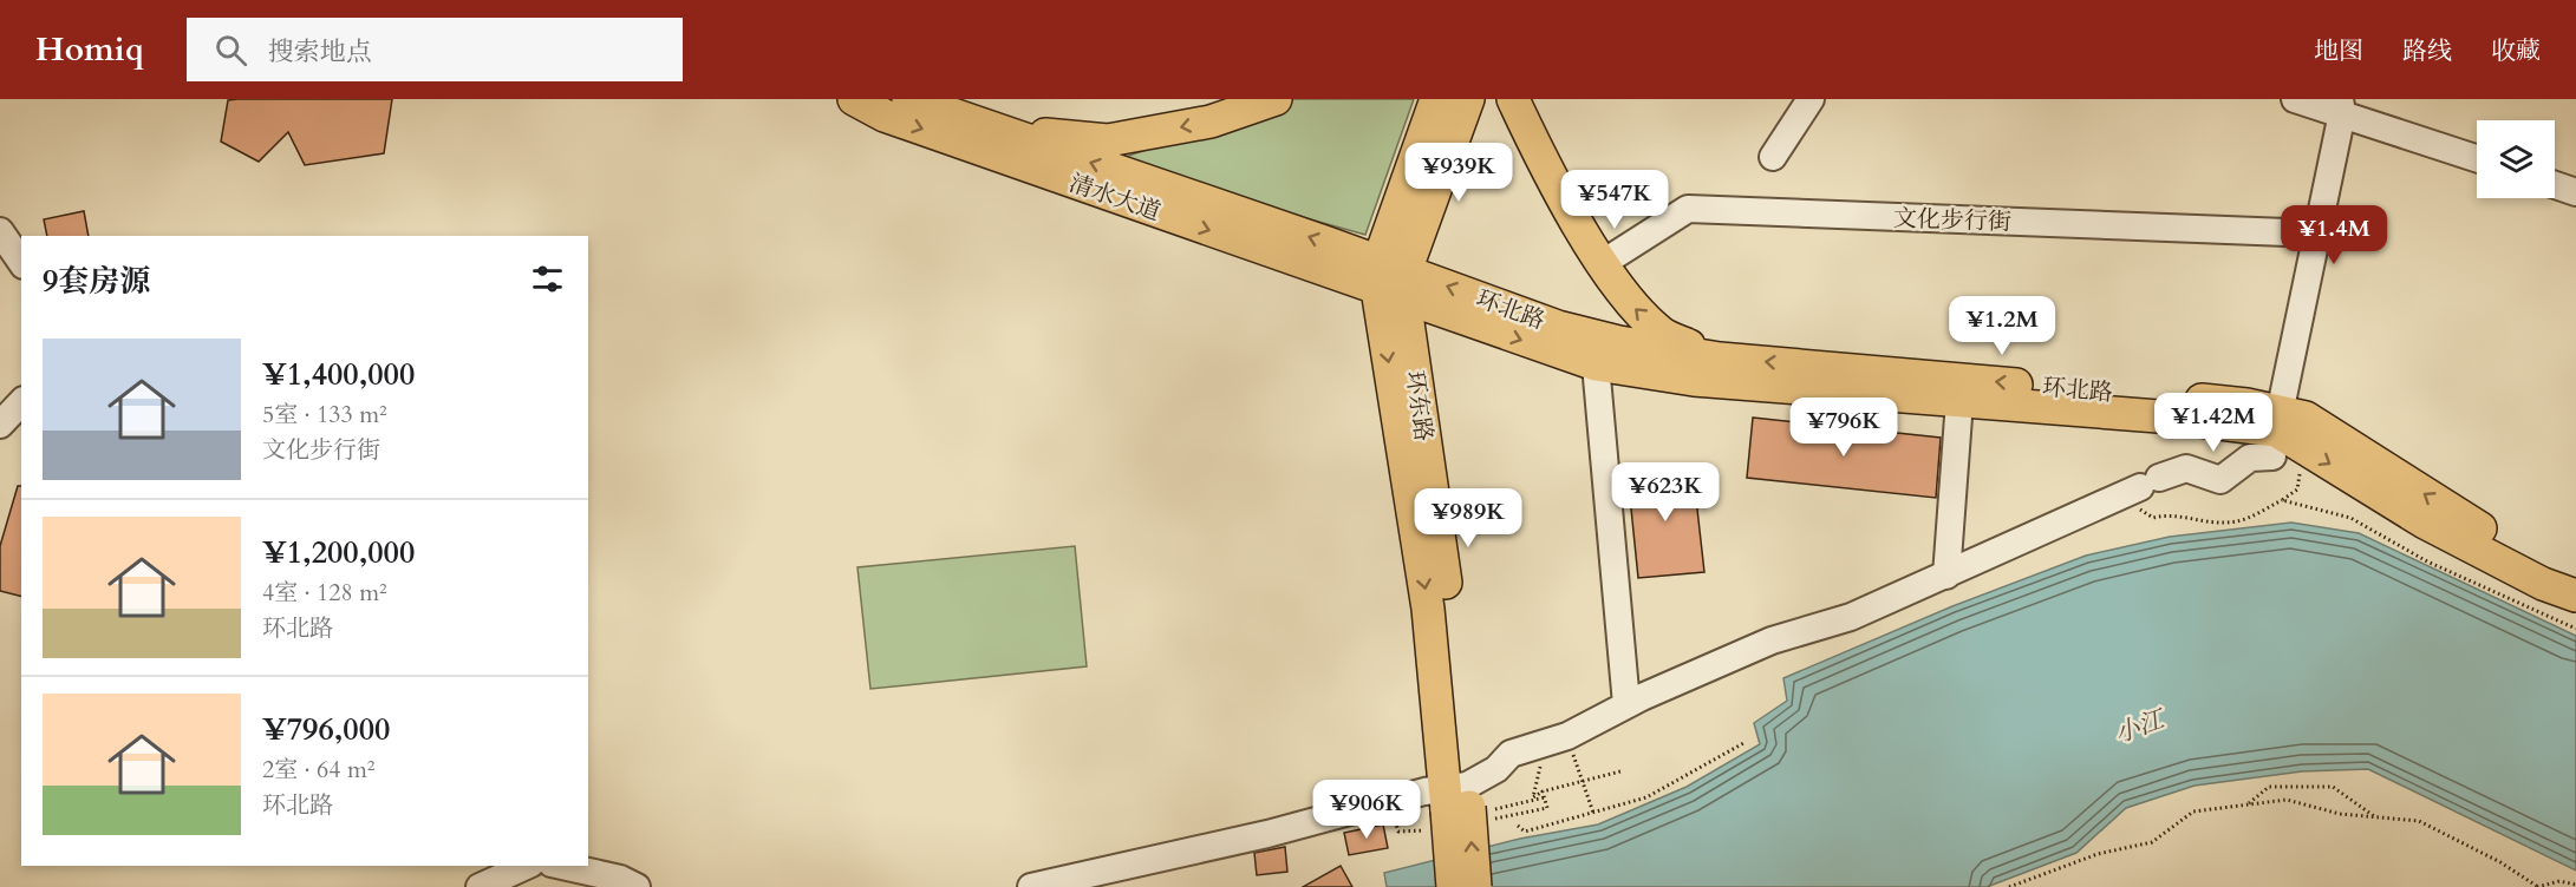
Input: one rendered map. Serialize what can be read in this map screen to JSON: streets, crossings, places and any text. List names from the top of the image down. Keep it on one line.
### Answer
{"streets":{"main road":["清水大道","环北路"],"street":["文化步行街"]},"crossings":[["清水大道","环北路"]],"water":["小江"],"page":{"header":"Homiq","search":"搜索地点","nav":["地图","路线","收藏"],"price":["¥939K","¥547K","¥1.4M","¥1.2M","¥1.42M","¥796K","¥623K","¥989K","¥906K"],"heading":"9套房源","list":[{"name":"¥1,400,000","note":"5室 · 133 m² · 文化步行街"},{"name":"¥1,200,000","note":"4室 · 128 m² · 环北路"},{"name":"¥796,000","note":"2室 · 64 m² · 环北路"}]}}
